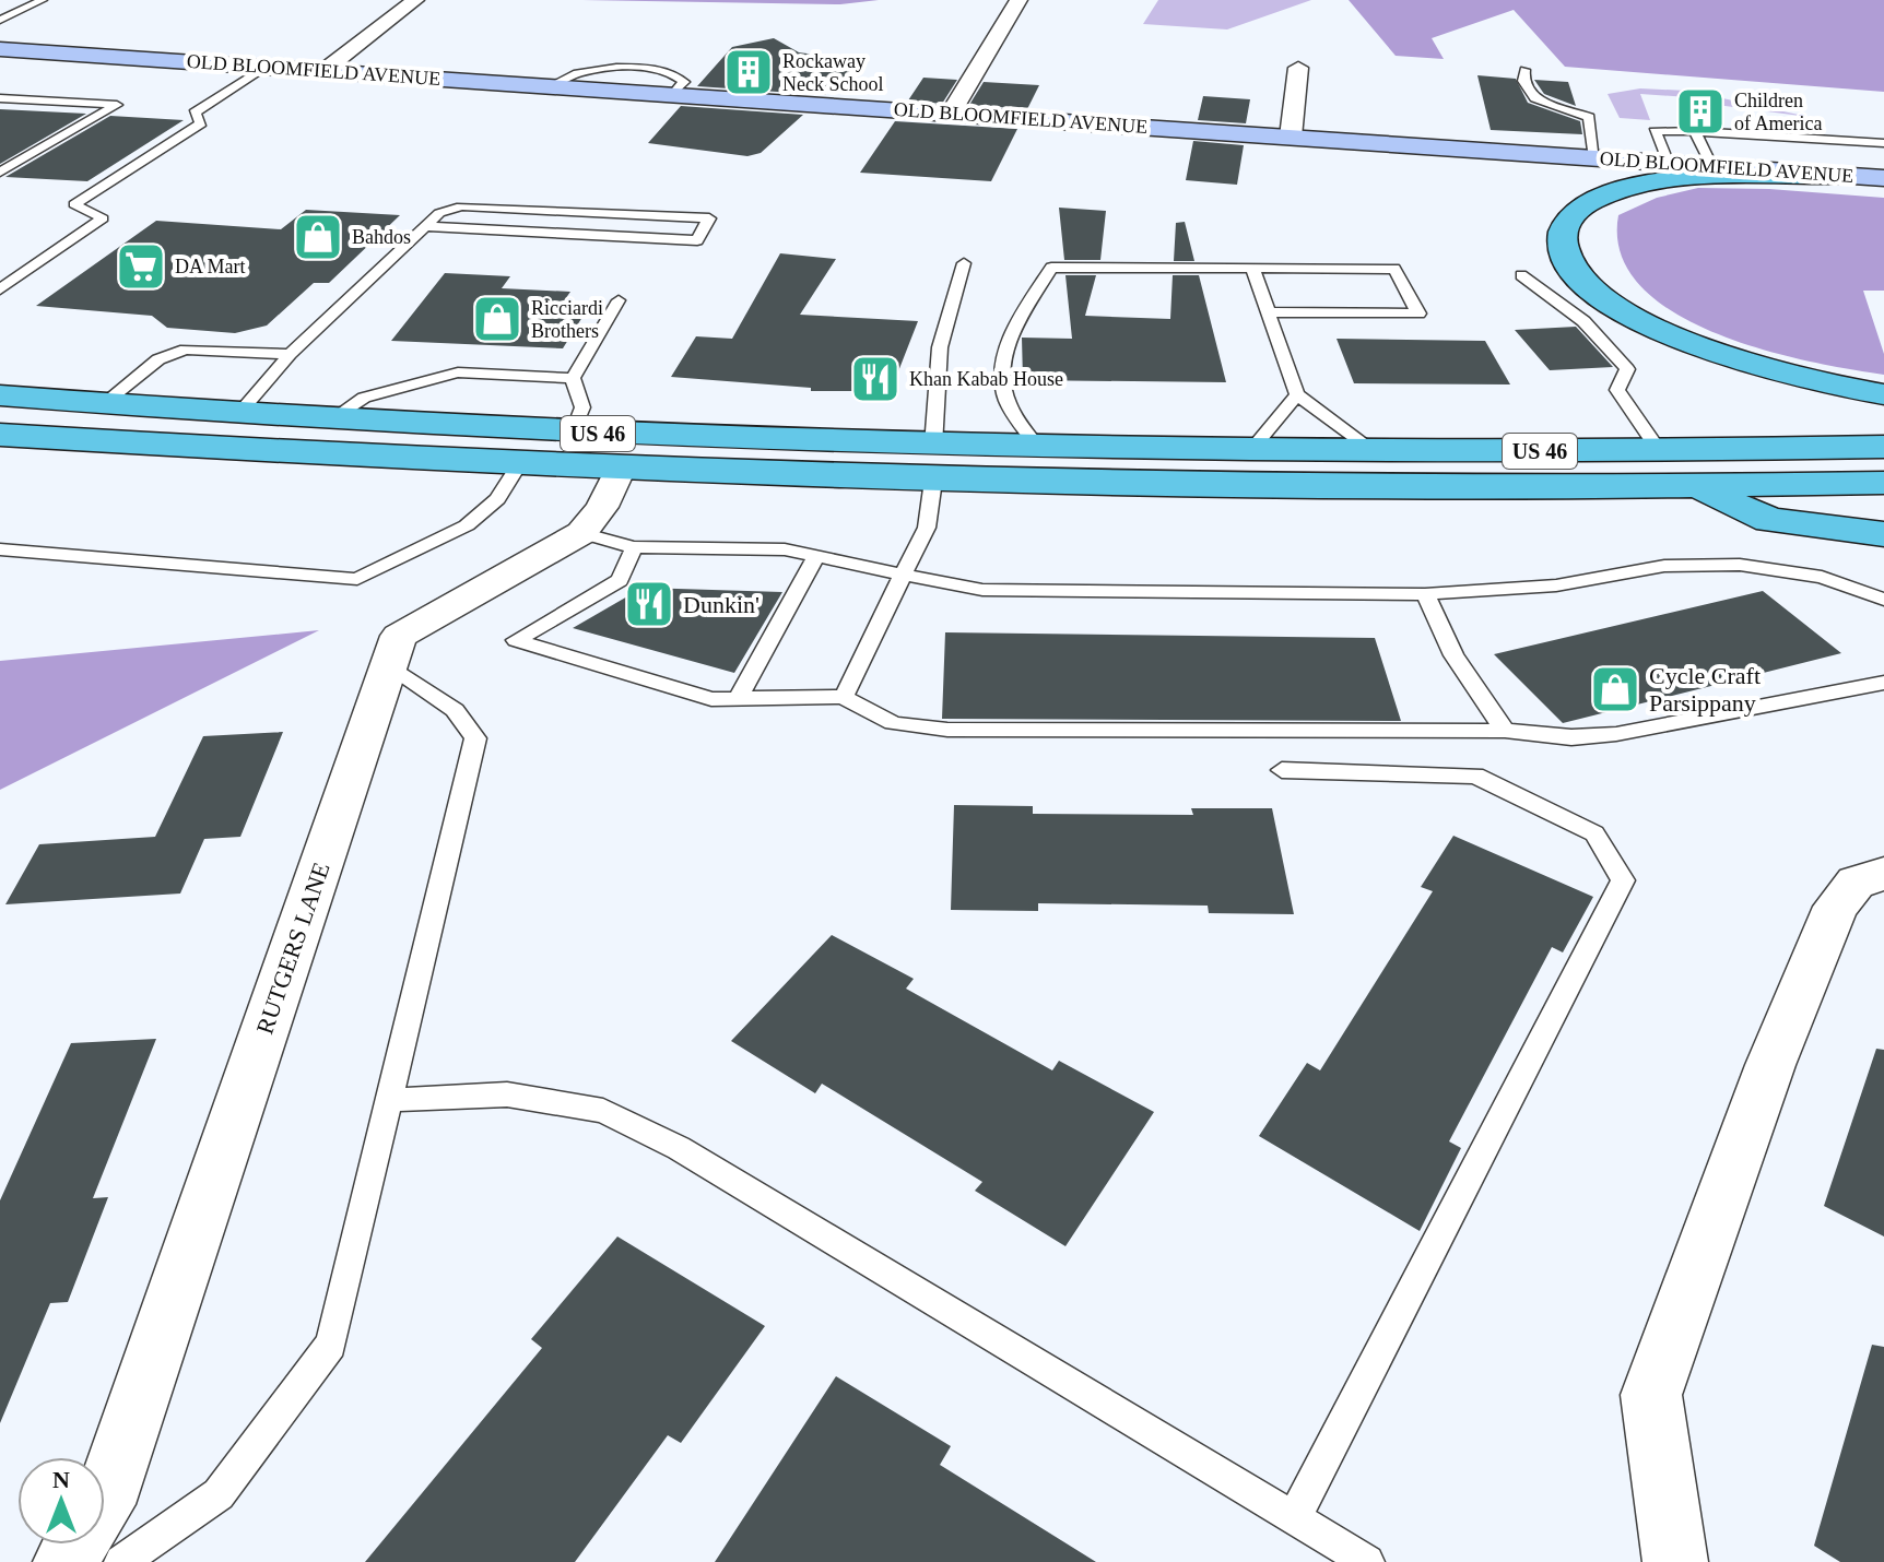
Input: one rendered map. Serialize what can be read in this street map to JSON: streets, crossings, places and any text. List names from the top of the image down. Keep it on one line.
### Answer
{"streets":{"highway":["US 46"],"street":["OLD BLOOMFIELD AVENUE","RUTGERS LANE"]},"crossings":[["US 46","RUTGERS LANE"]],"places":{"building":["Rockaway Neck School","Children of America"],"shop":["Bahdos","Ricciardi Brothers","Cycle Craft Parsippany"],"supermarket":["DA Mart"],"restaurant":["Khan Kabab House","Dunkin'"]},"north":"top"}
